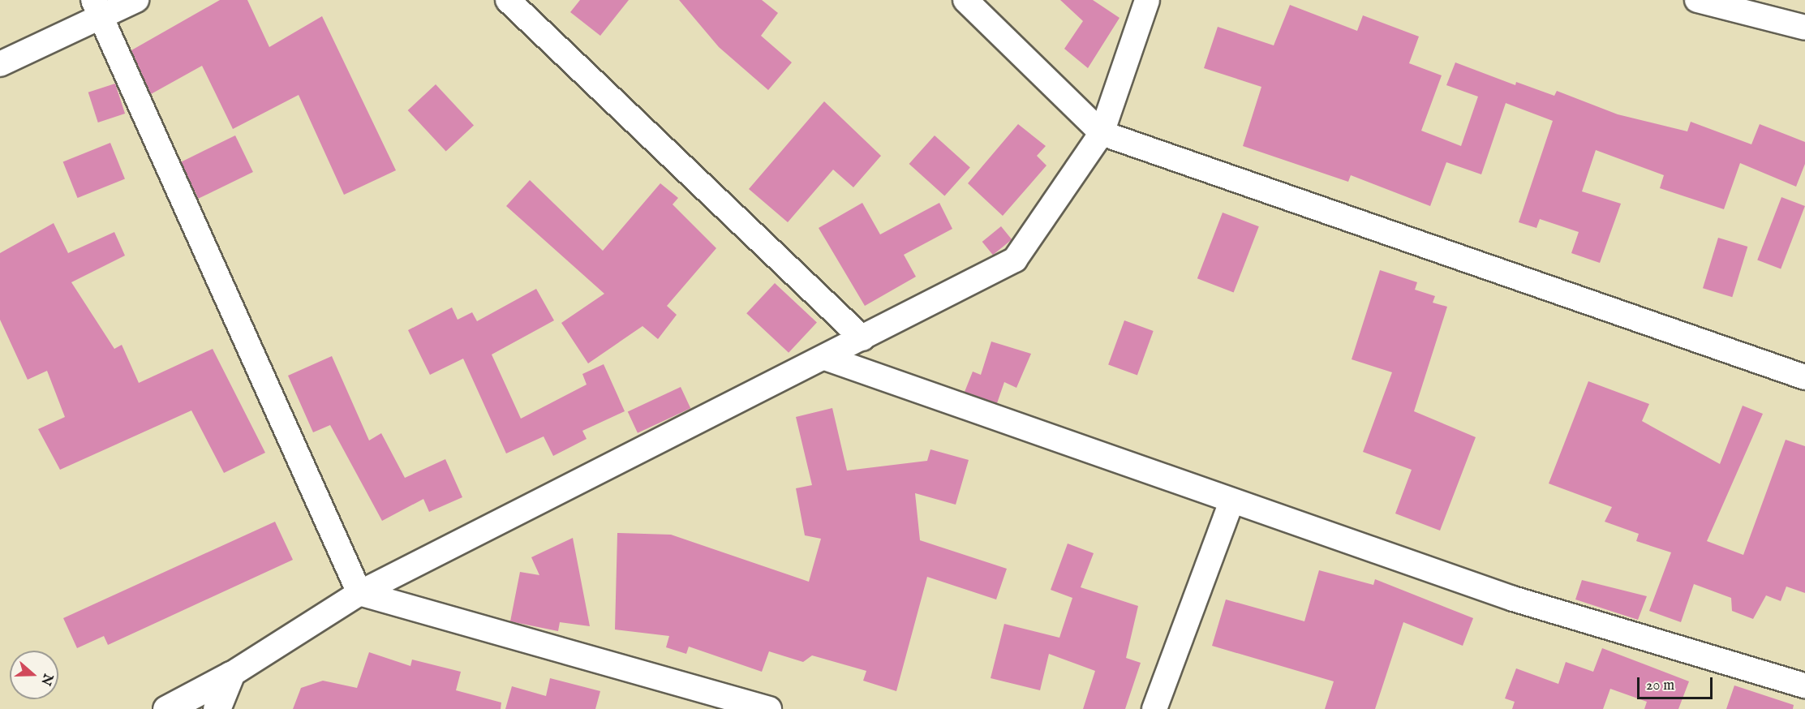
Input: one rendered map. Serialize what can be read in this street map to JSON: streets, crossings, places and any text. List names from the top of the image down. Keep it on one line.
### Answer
{"scale_bar":"20 m","north":"right"}
